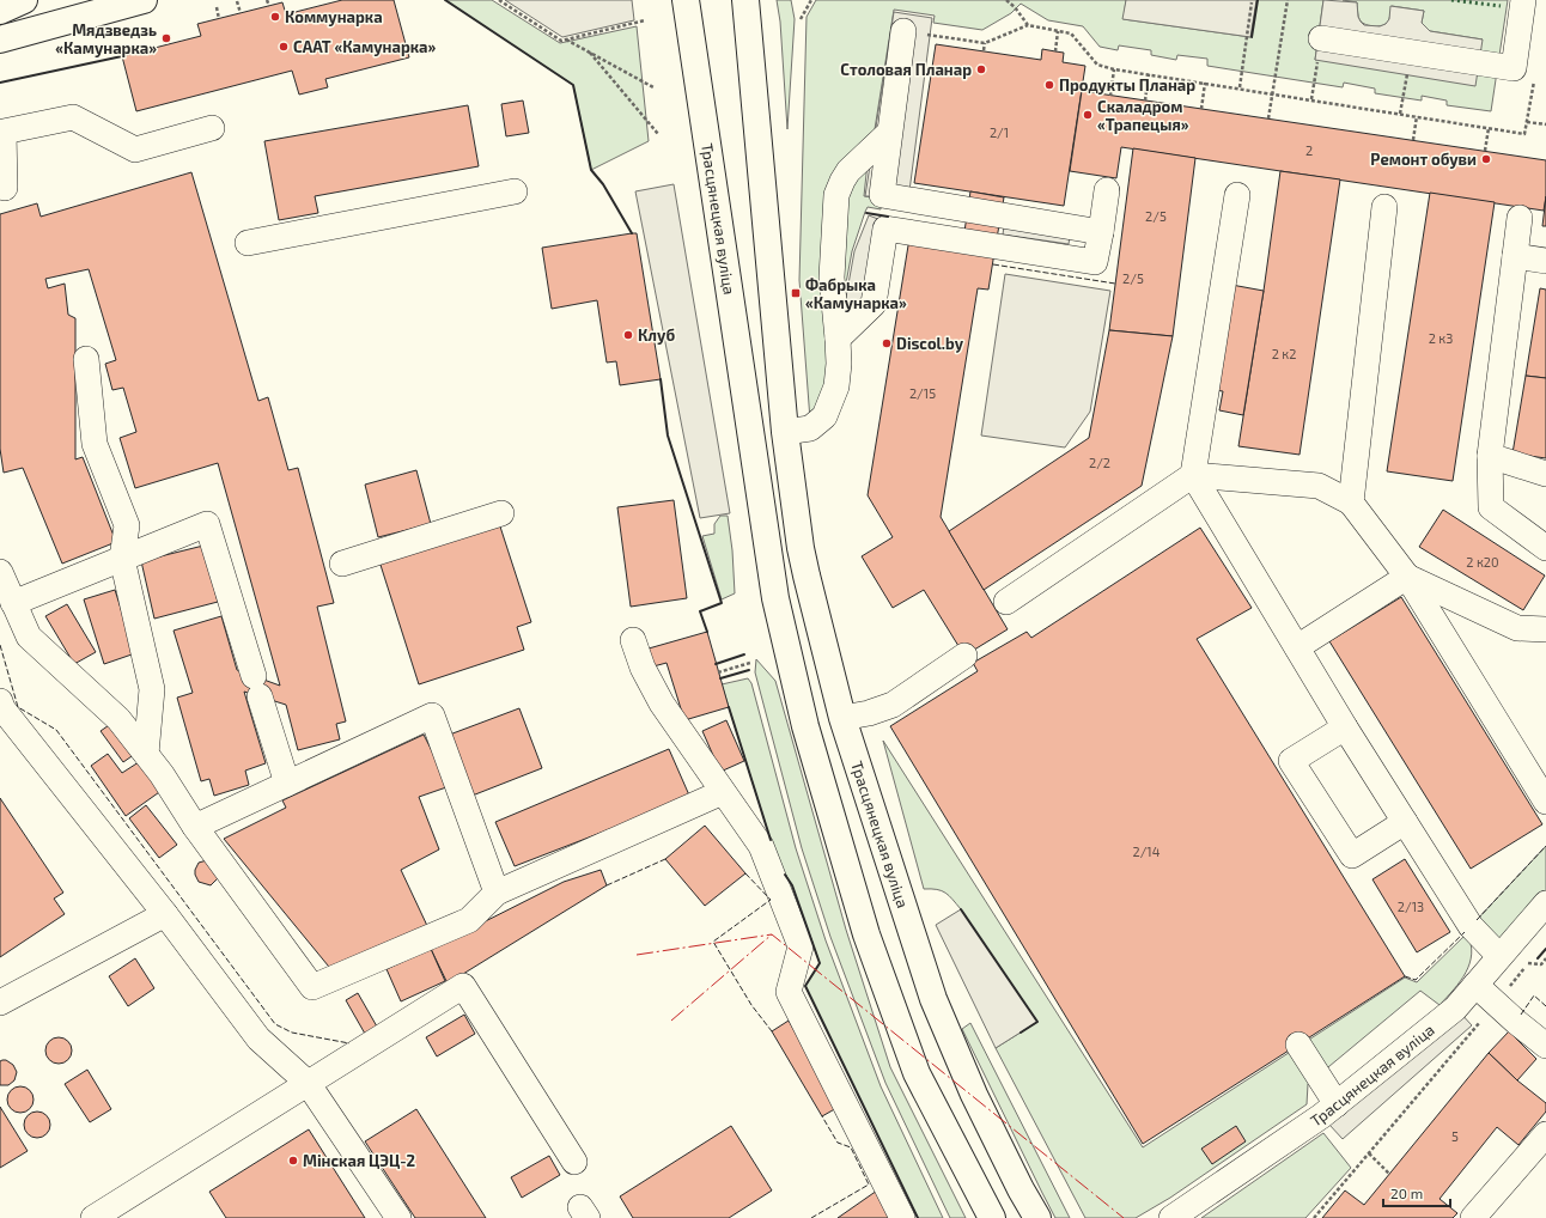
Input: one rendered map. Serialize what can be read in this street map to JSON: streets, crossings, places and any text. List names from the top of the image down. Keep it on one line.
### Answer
{"streets":{"main road":["Трасцянецкая вуліца"]},"places":{"other":["Коммунарка","Мядзведзь «Камунарка»","СААТ «Камунарка»","Столовая Планар","Продукты Планар","Скаладром «Трапецыя»","Ремонт обуви","Клуб","Discol.by","Мінская ЦЭЦ-2"],"transit":["Фабрыка «Камунарка»"]},"house_numbers":["2/1","2","2/5","2/5","2 к3","2 к2","2/15","2/2","2 к20","2/14","2/13","5"],"scale_bar":"20 m"}
